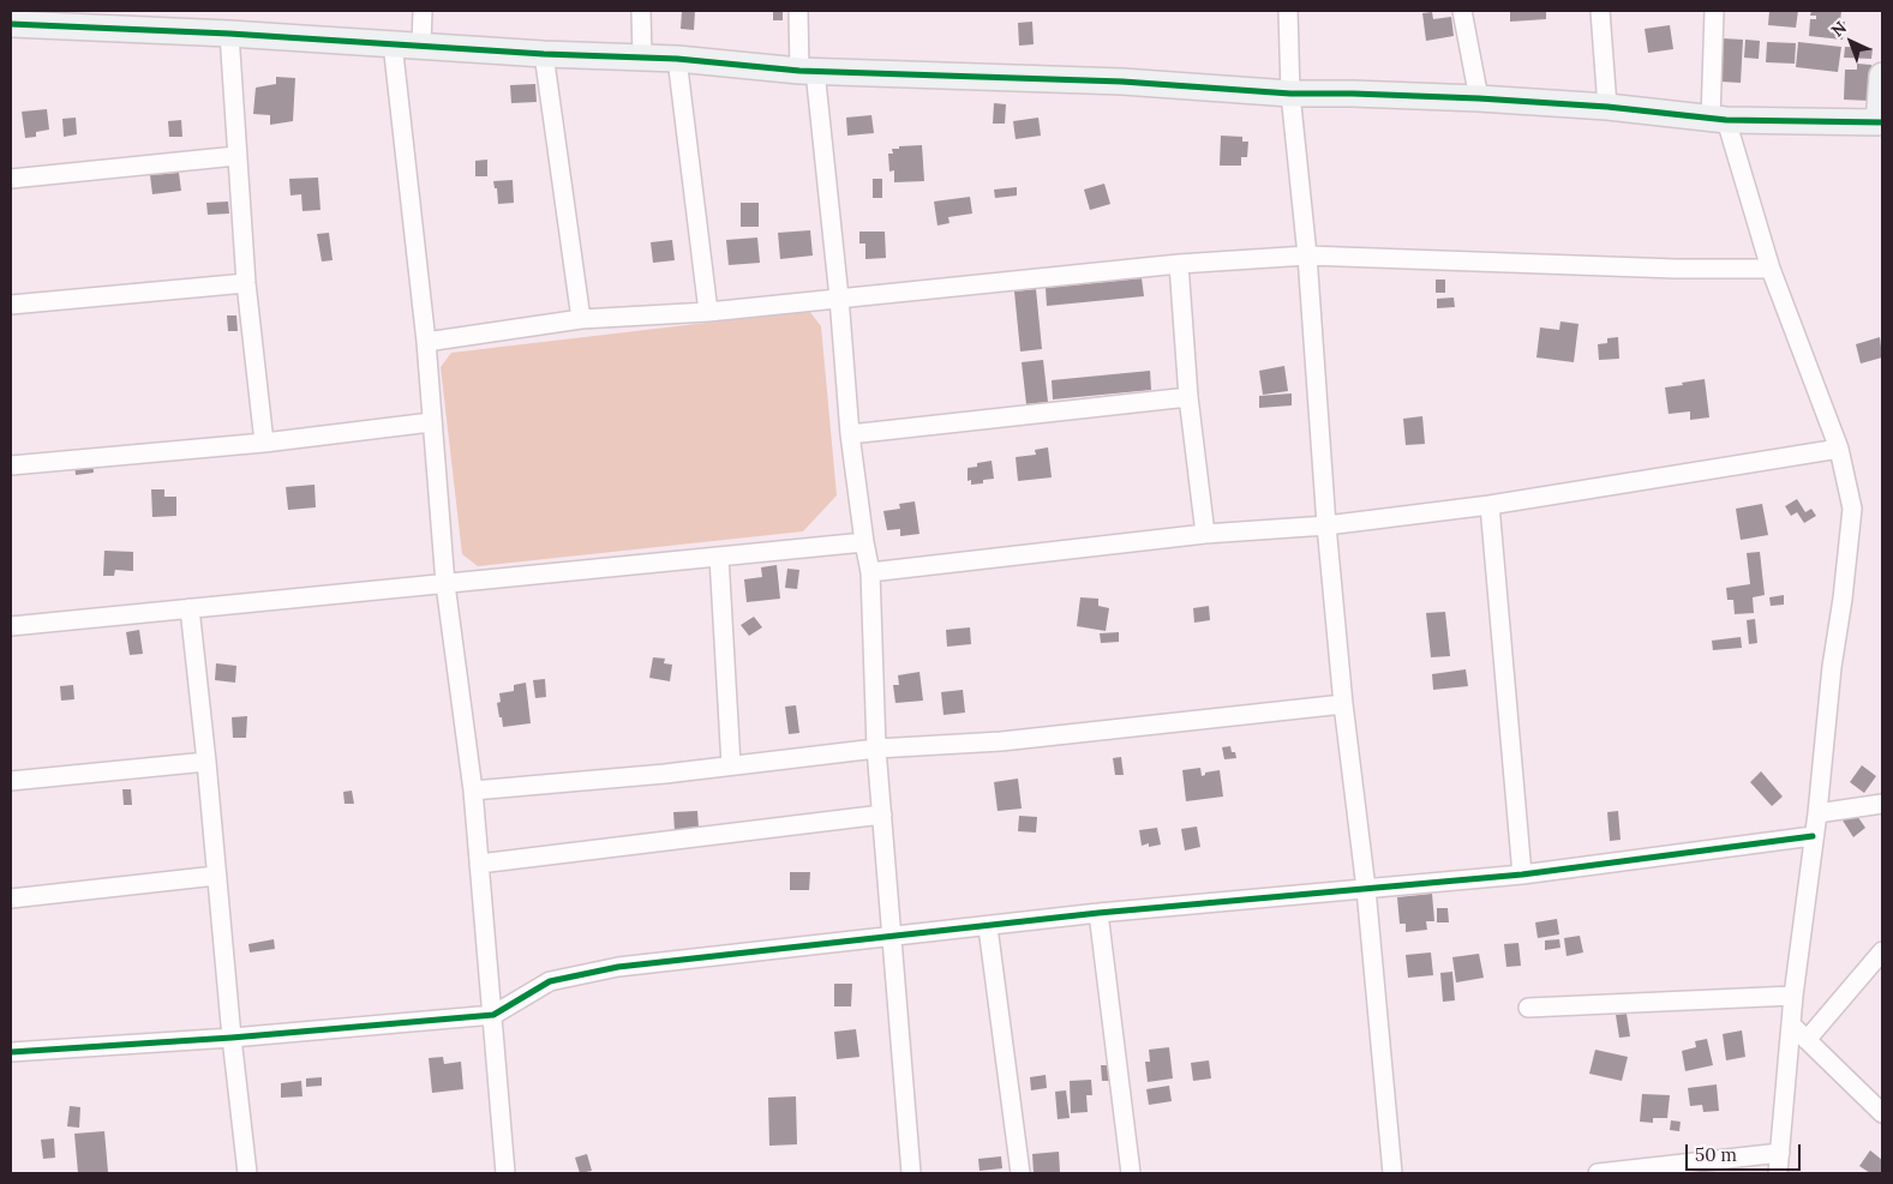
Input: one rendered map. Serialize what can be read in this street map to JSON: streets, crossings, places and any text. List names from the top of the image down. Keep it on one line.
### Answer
{"scale_bar":"50 m","north":"top left"}
